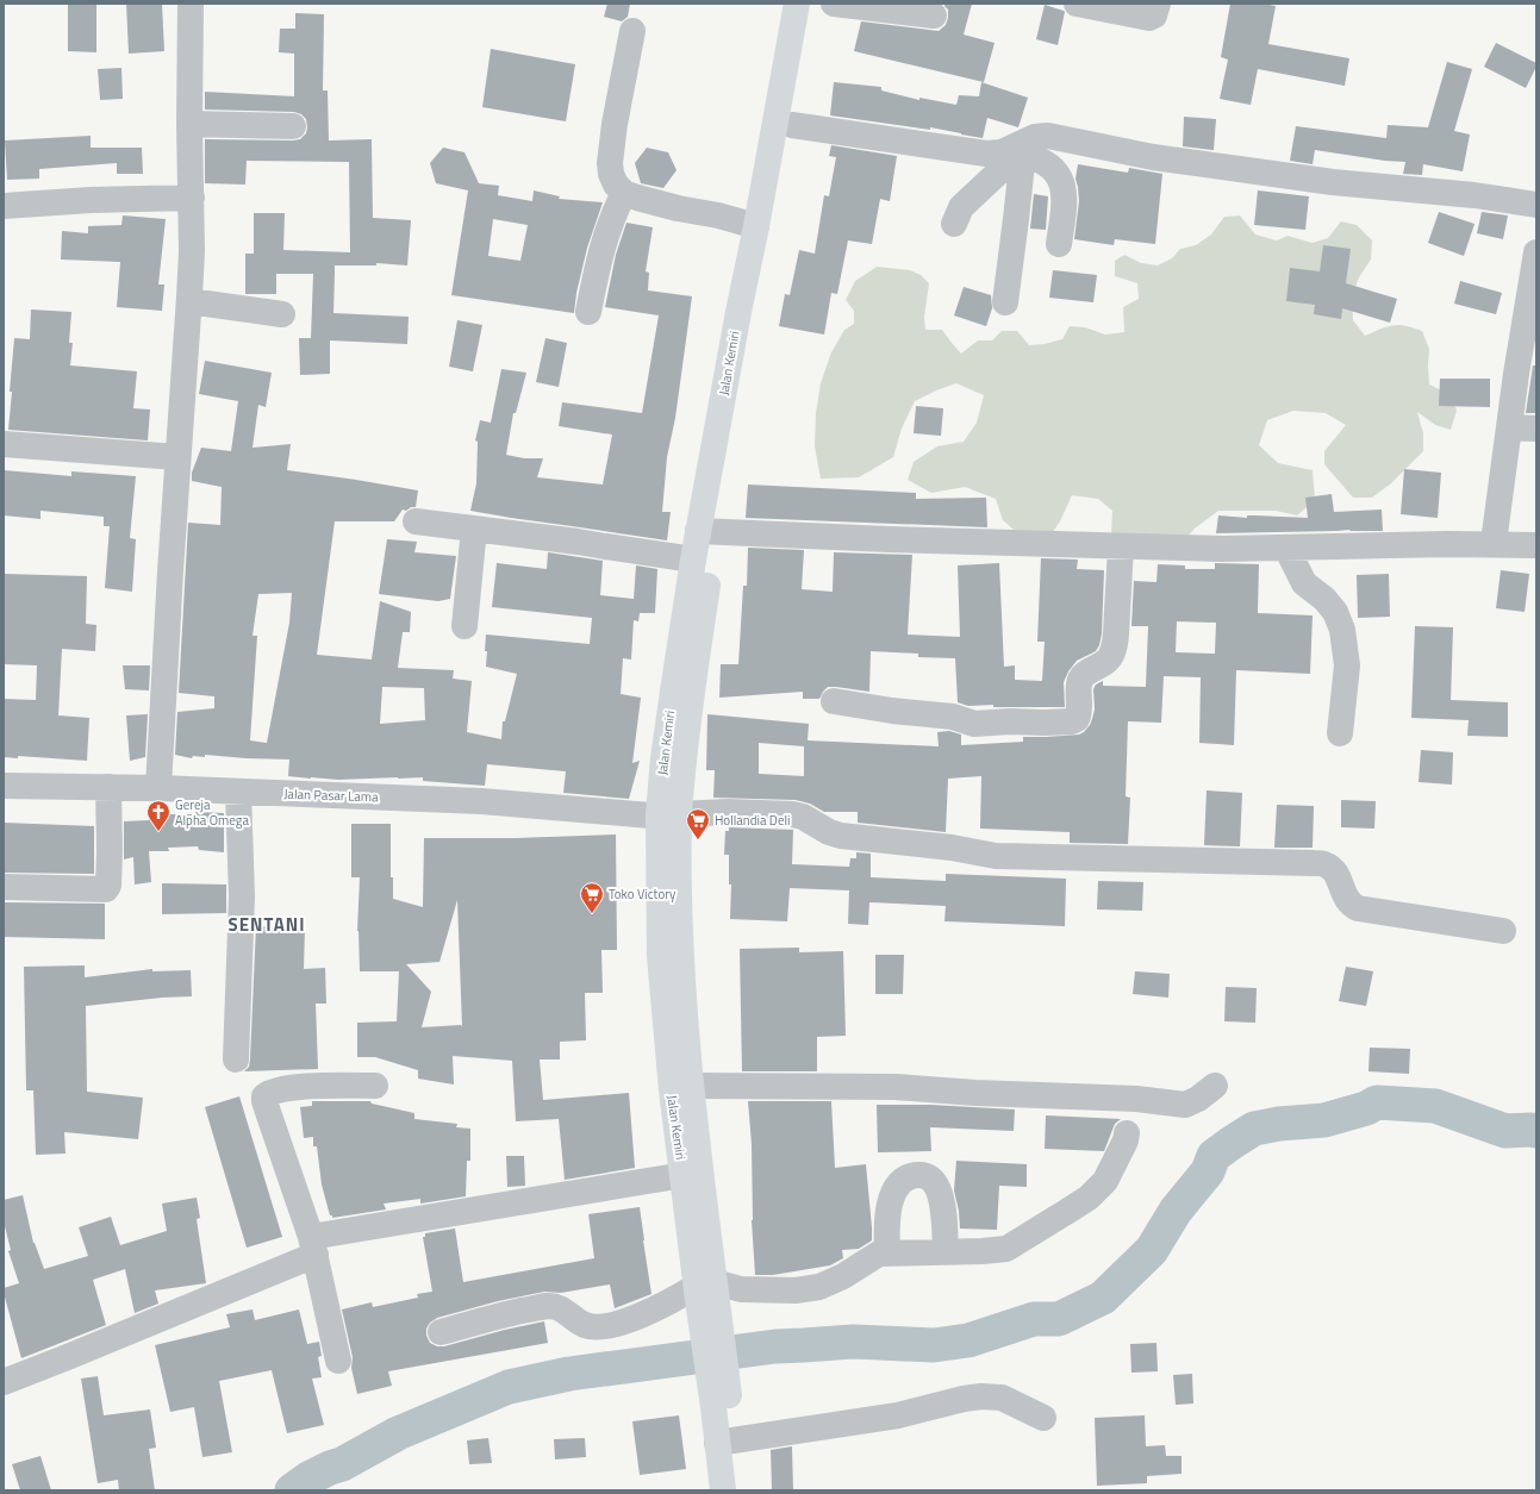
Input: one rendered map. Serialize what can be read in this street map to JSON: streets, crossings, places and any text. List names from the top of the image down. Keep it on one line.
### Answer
{"streets":{"highway":["Jalan Kemiri"],"street":["Jalan Pasar Lama"]},"crossings":[["Jalan Kemiri","Jalan Pasar Lama"]],"districts":["SENTANI"],"places":{"church":["Gereja Alpha Omega"],"supermarket":["Hollandia Deli","Toko Victory"]}}
